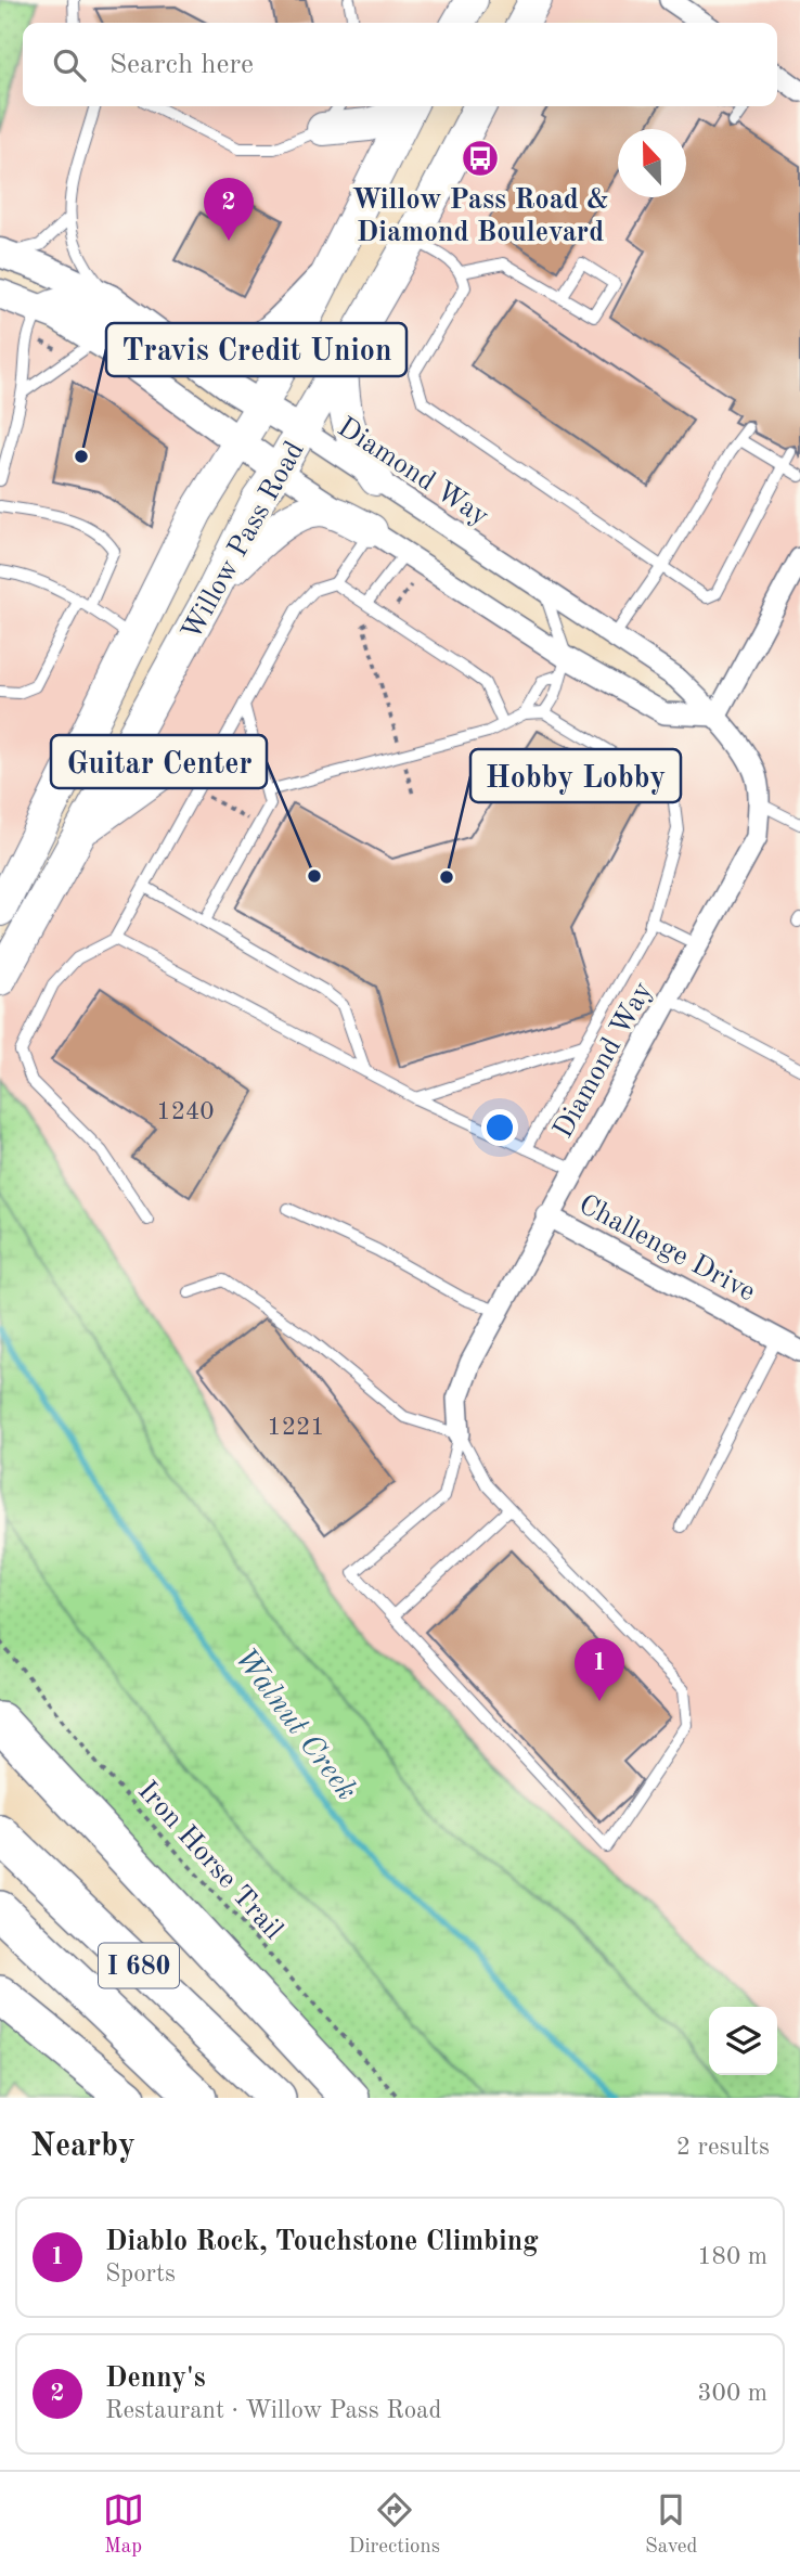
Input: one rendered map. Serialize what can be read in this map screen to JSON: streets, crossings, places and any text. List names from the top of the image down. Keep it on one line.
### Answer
{"streets":{"highway":["I 680"],"main road":["Willow Pass Road"],"street":["Diamond Way","Challenge Drive"],"path":["Iron Horse Trail"]},"crossings":[["Diamond Way","Willow Pass Road"],["Diamond Way","Challenge Drive"]],"water":["Walnut Creek"],"places":{"bus stop":["Willow Pass Road & Diamond Boulevard"],"other":["Travis Credit Union","Guitar Center","Hobby Lobby"]},"house_numbers":["1240","1221"],"north":"top","page":{"search":"Search here","pins":["2","1"],"heading":["Nearby","2 results"],"list":[{"mark":"1","name":"Diablo Rock, Touchstone Climbing","note":"Sports","value":"180 m"},{"mark":"2","name":"Denny's","note":"Restaurant · Willow Pass Road","value":"300 m"}],"nav":["Map","Directions","Saved"]}}
